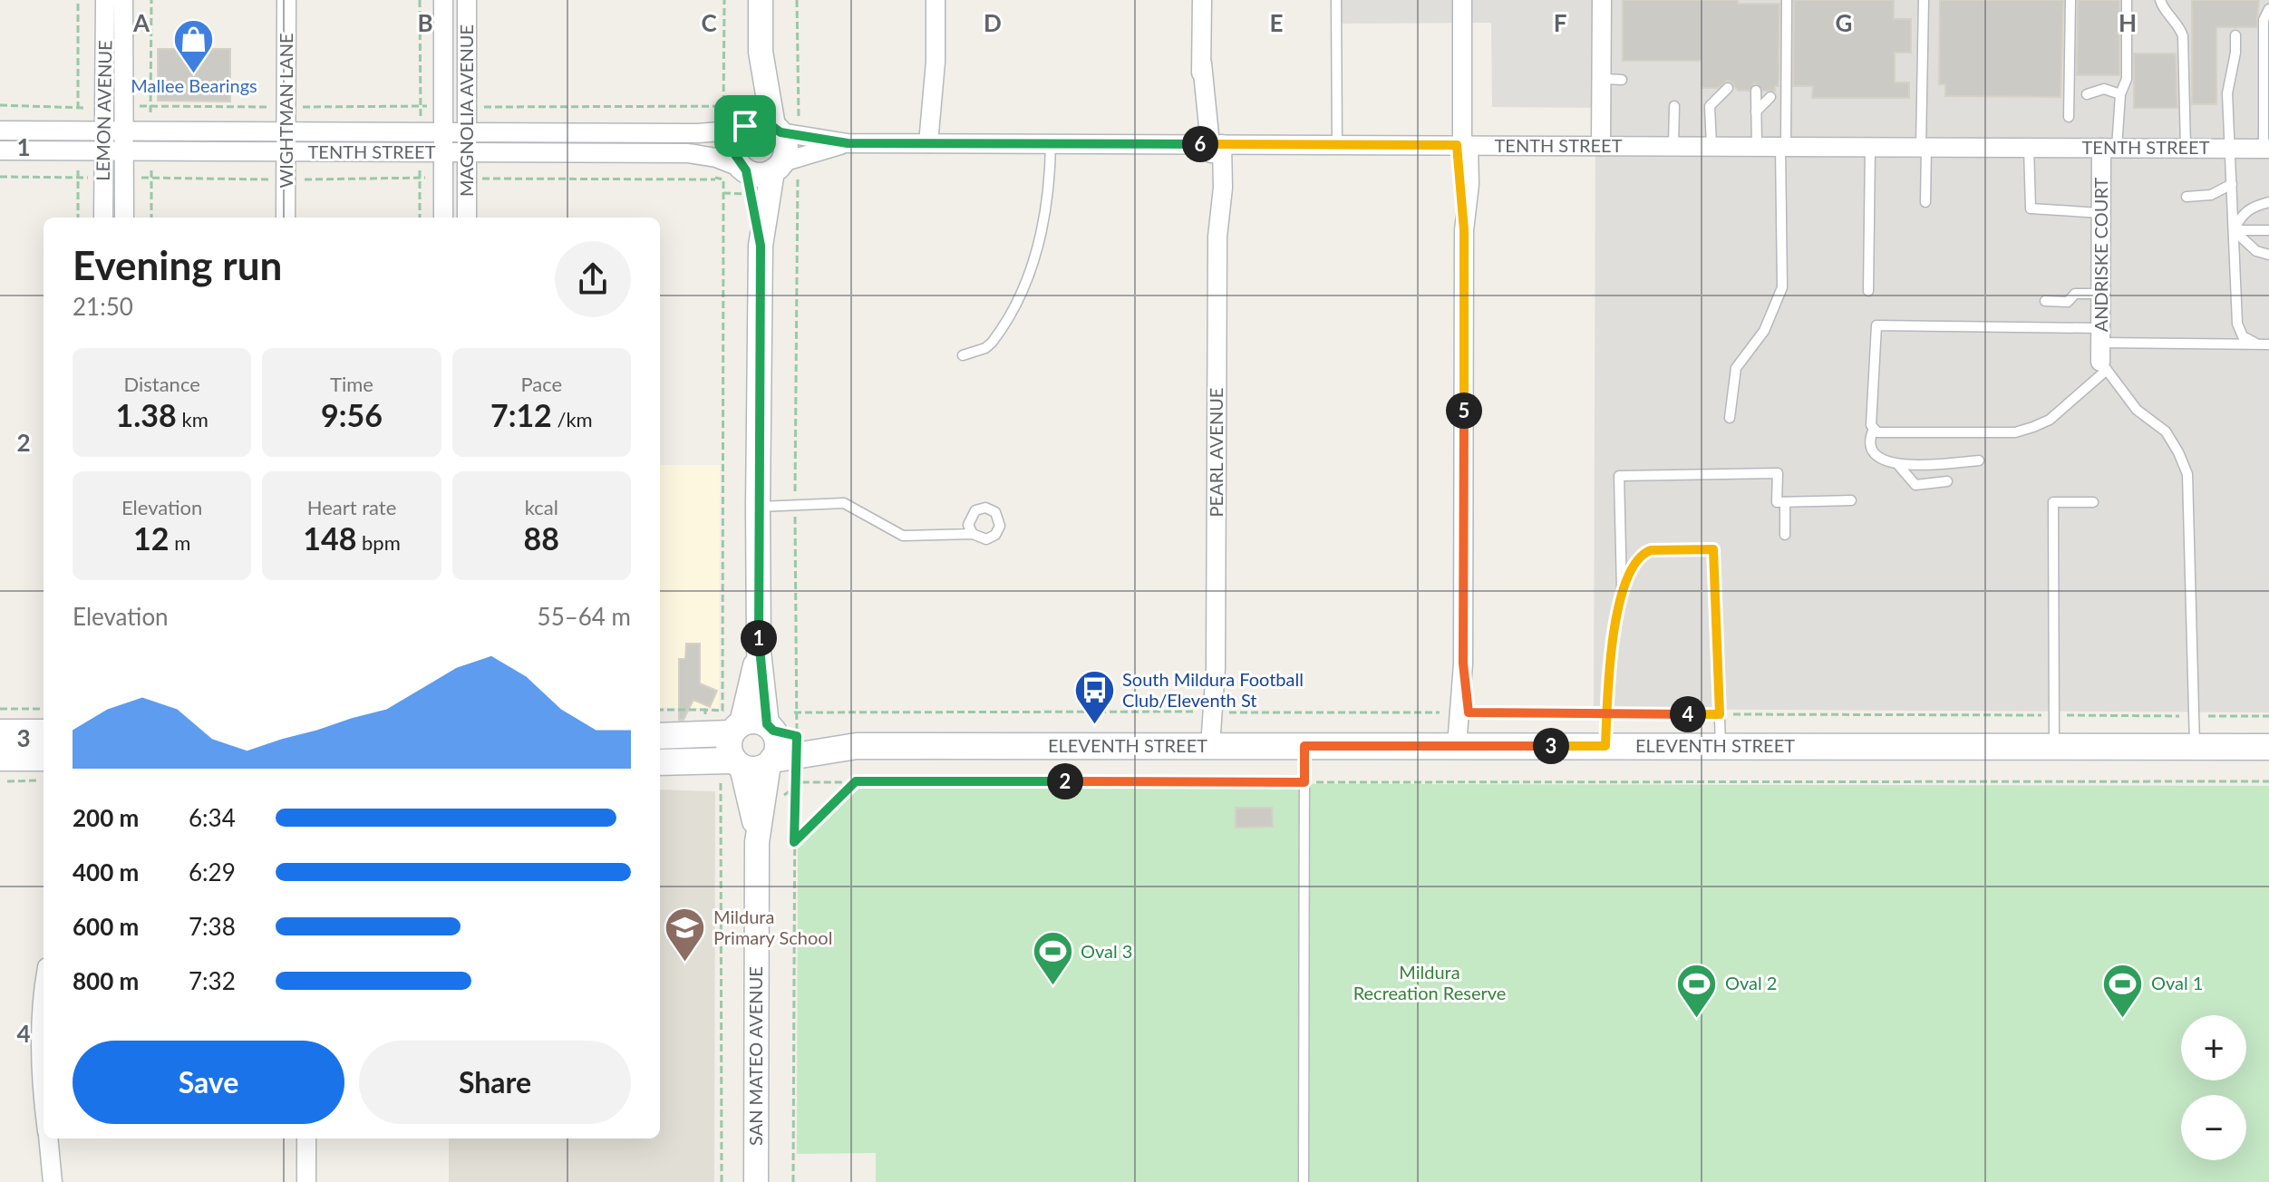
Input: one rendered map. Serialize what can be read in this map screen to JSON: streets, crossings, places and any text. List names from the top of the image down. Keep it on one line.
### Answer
{"streets":{"main road":["ELEVENTH STREET"],"street":["LEMON AVENUE","WIGHTMAN LANE","MAGNOLIA AVENUE","TENTH STREET","ANDRISKE COURT","PEARL AVENUE","SAN MATEO AVENUE"]},"crossings":[["LEMON AVENUE","TENTH STREET"],["WIGHTMAN LANE","TENTH STREET"],["MAGNOLIA AVENUE","TENTH STREET"],["TENTH STREET","ANDRISKE COURT"],["TENTH STREET","PEARL AVENUE"],["TENTH STREET","SAN MATEO AVENUE"],["PEARL AVENUE","ELEVENTH STREET"],["ELEVENTH STREET","SAN MATEO AVENUE"]],"parks":["Mildura Recreation Reserve"],"places":{"shop":["Mallee Bearings"],"bus stop":["South Mildura Football Club/Eleventh St"],"school or university":["Mildura Primary School"],"sports":["Oval 3","Oval 2","Oval 1"]},"page":{"pins":["6","5","1","4","3","2"],"heading":["Evening run","21:50"],"stats":[["Distance","1.38 km"],["Time","9:56"],["Pace","7:12 /km"],["Elevation","12 m"],["Heart rate","148 bpm"],["kcal","88"]],"chart":["Elevation","55–64 m"],"list":[{"name":"200 m","note":"6:34"},{"name":"400 m","note":"6:29"},{"name":"600 m","note":"7:38"},{"name":"800 m","note":"7:32"}],"map_buttons":["+","−"],"buttons":["Save","Share"]},"grid":{"columns":["A","B","C","D","E","F","G","H"],"rows":["1","2","3","4"]}}
